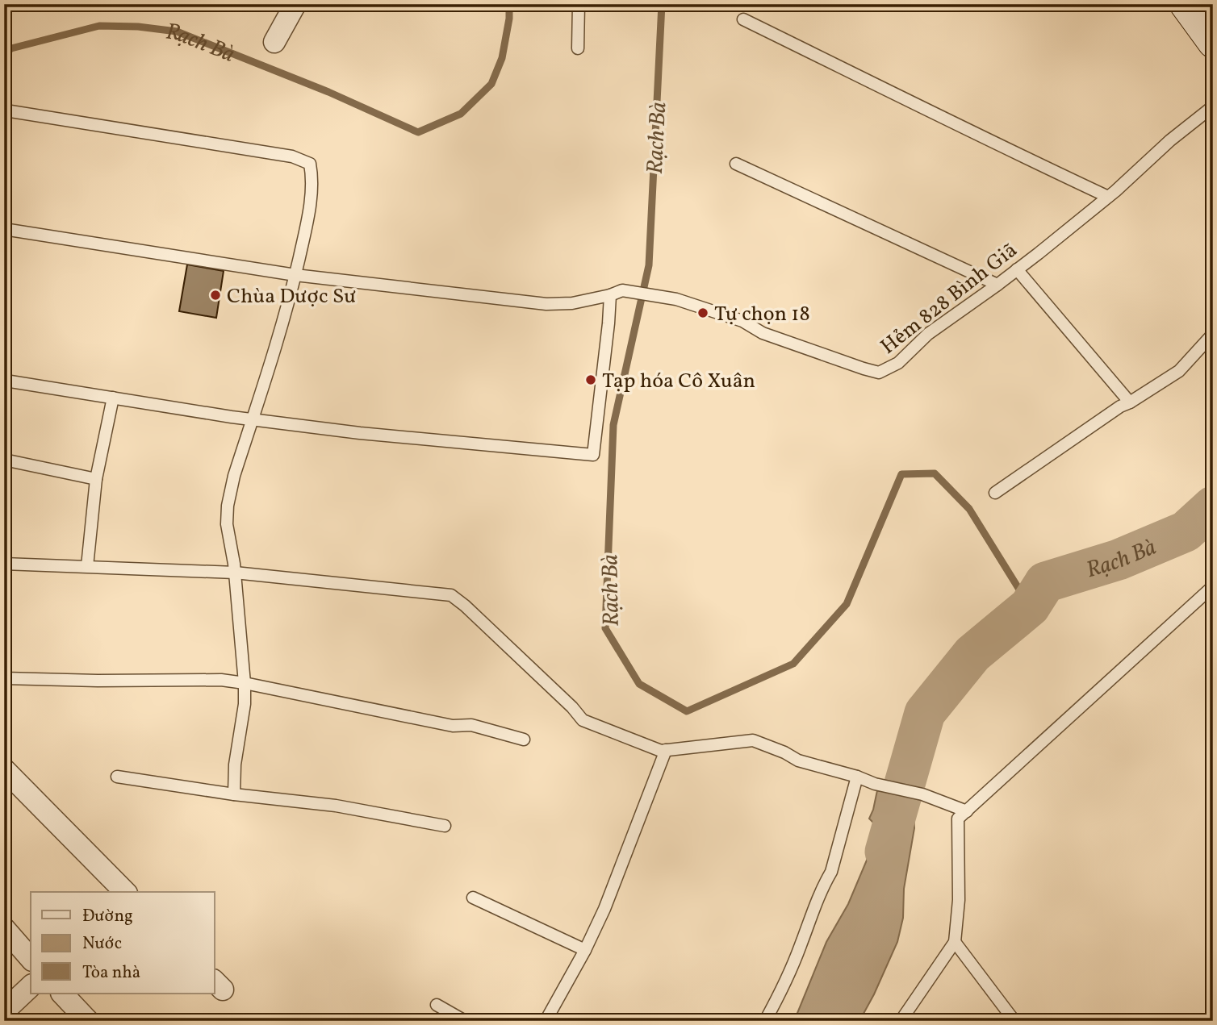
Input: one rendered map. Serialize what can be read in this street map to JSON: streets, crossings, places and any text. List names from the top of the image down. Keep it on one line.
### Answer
{"streets":{"lane":["Hẻm 828 Bình Giã"]},"water":["Rạch Bà"],"places":["Chùa Dược Sư","Tự chọn 18","Tạp hóa Cô Xuân"],"legend":["Đường","Nước","Tòa nhà"]}
